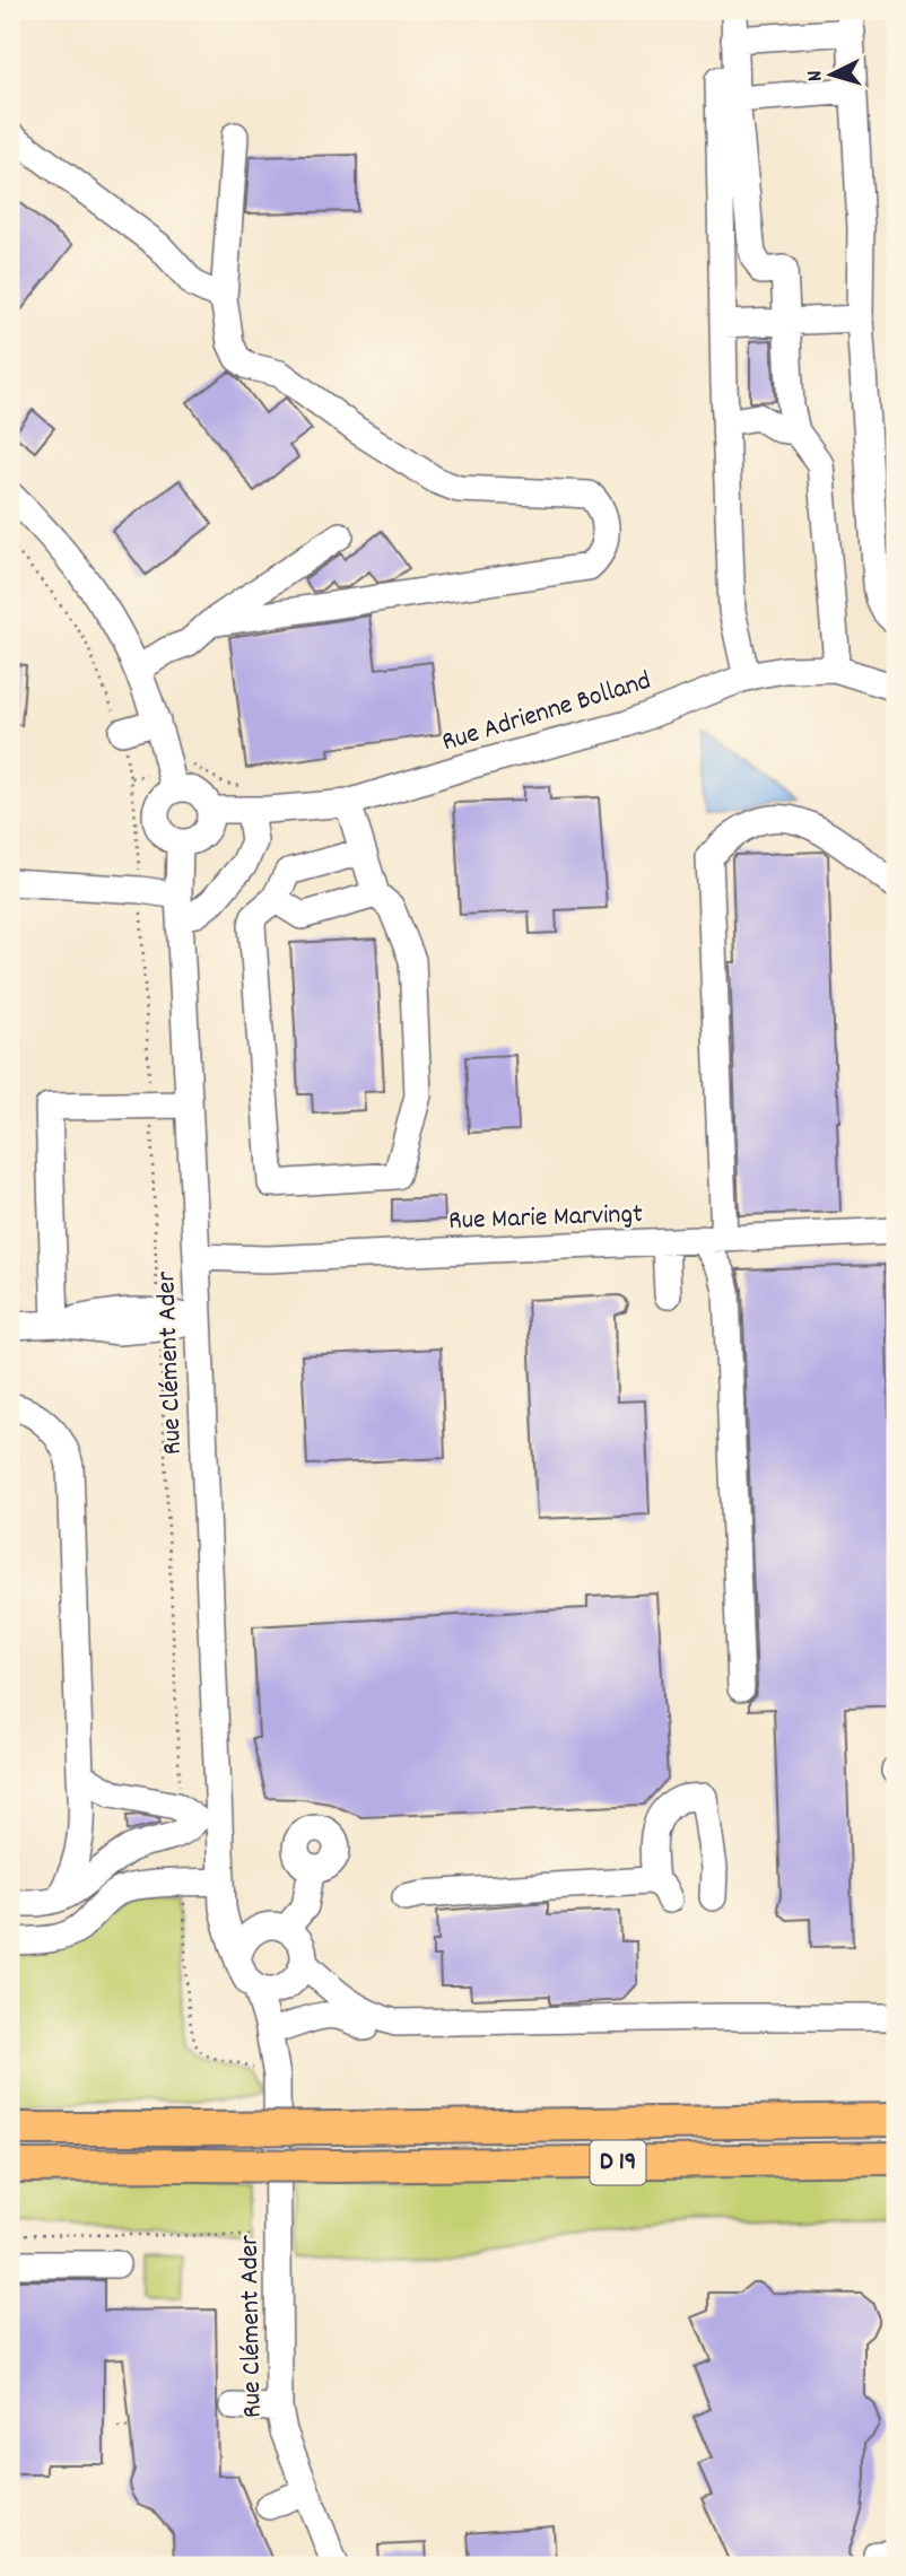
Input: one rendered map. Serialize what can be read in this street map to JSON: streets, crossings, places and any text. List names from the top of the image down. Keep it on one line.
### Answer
{"streets":{"main road":["D 19"],"street":["Rue Adrienne Bolland","Rue Marie Marvingt","Rue Clément Ader"]},"crossings":[["Rue Adrienne Bolland","Rue Clément Ader"],["Rue Marie Marvingt","Rue Clément Ader"]],"north":"left"}
